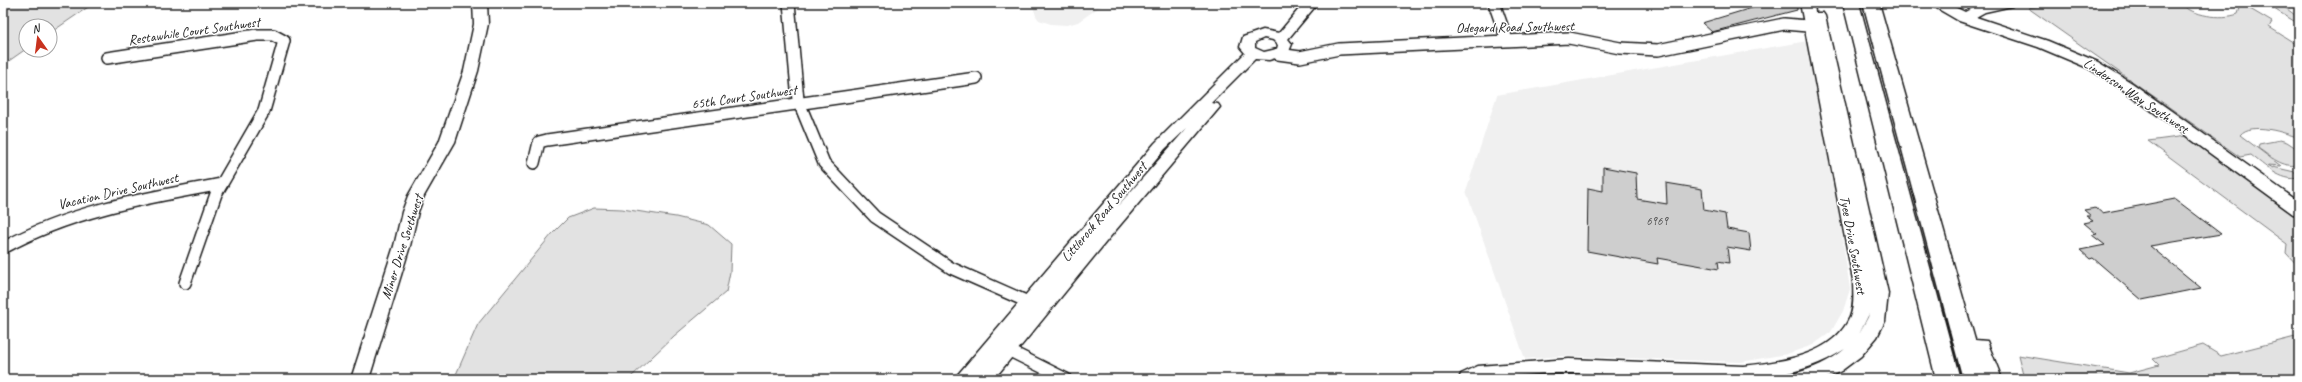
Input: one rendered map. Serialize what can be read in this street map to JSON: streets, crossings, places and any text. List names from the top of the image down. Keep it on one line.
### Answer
{"streets":{"street":["Odegard Road Southwest","Restawhile Court Southwest","Linderson Way Southwest","65th Court Southwest","Vacation Drive Southwest","Littlerock Road Southwest","Tyee Drive Southwest","Miner Drive Southwest"]},"crossings":[["Odegard Road Southwest","Littlerock Road Southwest"],["Odegard Road Southwest","Tyee Drive Southwest"],["Restawhile Court Southwest","Vacation Drive Southwest"]],"house_numbers":["6969"],"north":"top"}
